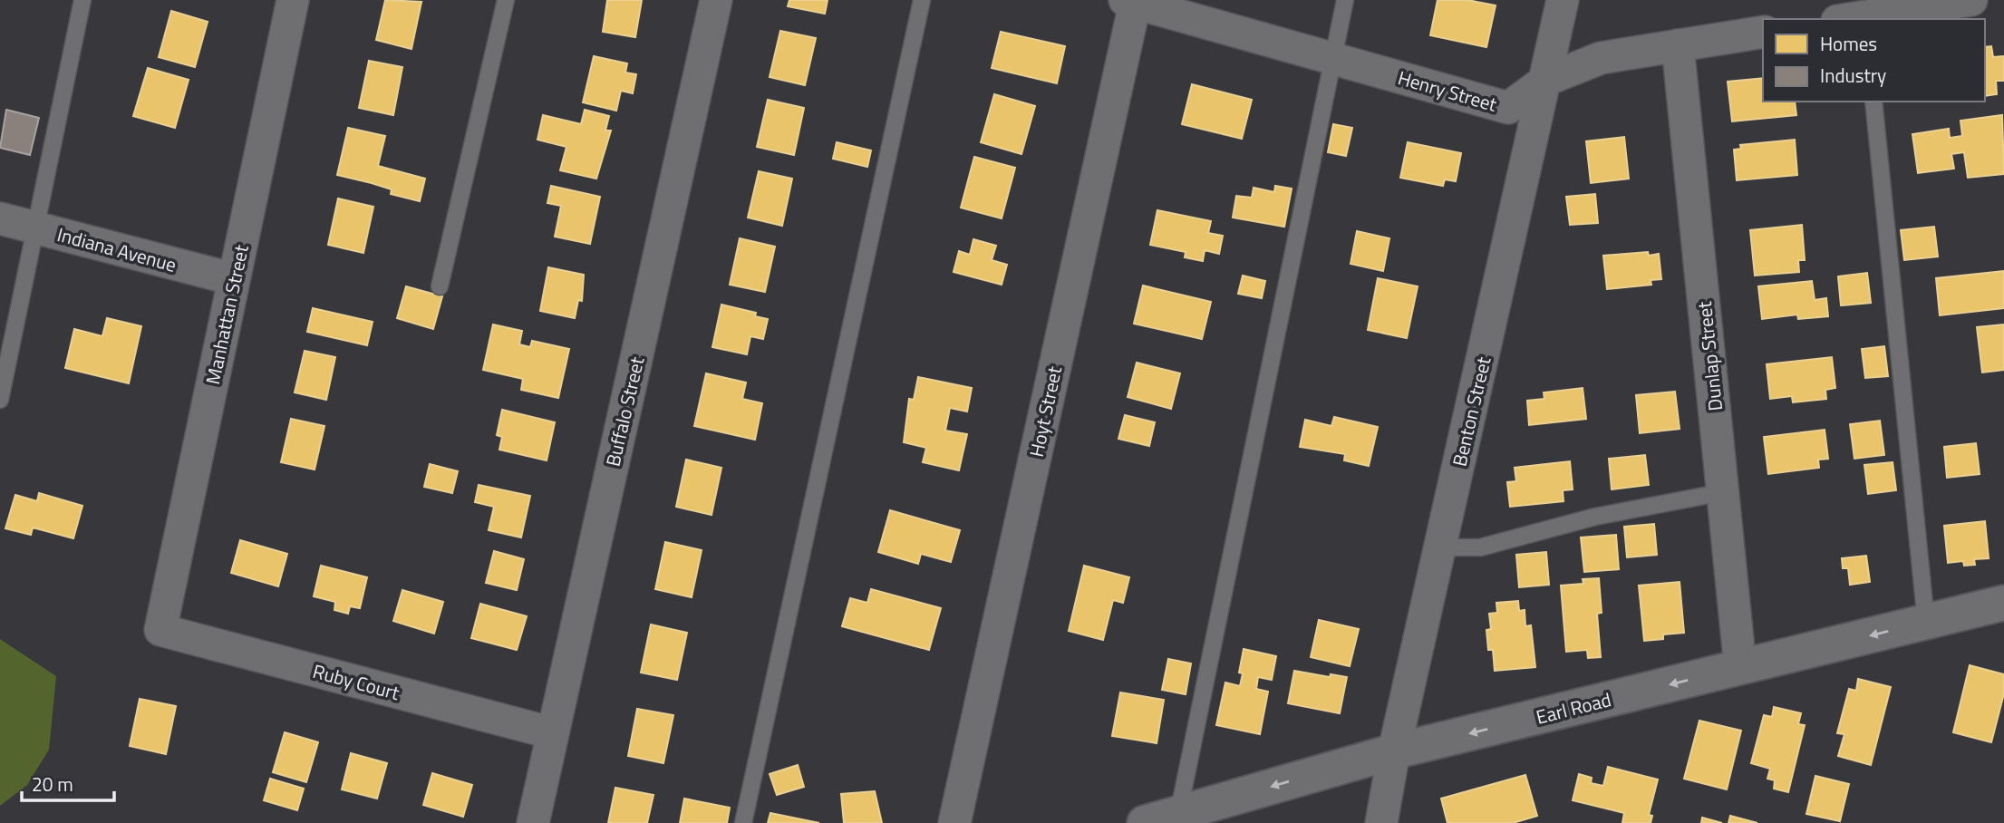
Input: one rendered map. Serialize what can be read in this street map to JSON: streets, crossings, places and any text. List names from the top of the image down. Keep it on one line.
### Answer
{"streets":{"street":["Henry Street","Indiana Avenue","Manhattan Street","Dunlap Street","Buffalo Street","Hoyt Street","Benton Street","Ruby Court","Earl Road"]},"crossings":[["Henry Street","Dunlap Street"],["Henry Street","Hoyt Street"],["Henry Street","Benton Street"],["Indiana Avenue","Manhattan Street"],["Manhattan Street","Ruby Court"],["Dunlap Street","Earl Road"],["Buffalo Street","Ruby Court"],["Benton Street","Earl Road"]],"one_way":["Earl Road"],"legend":["Homes","Industry"],"scale_bar":"20 m"}
